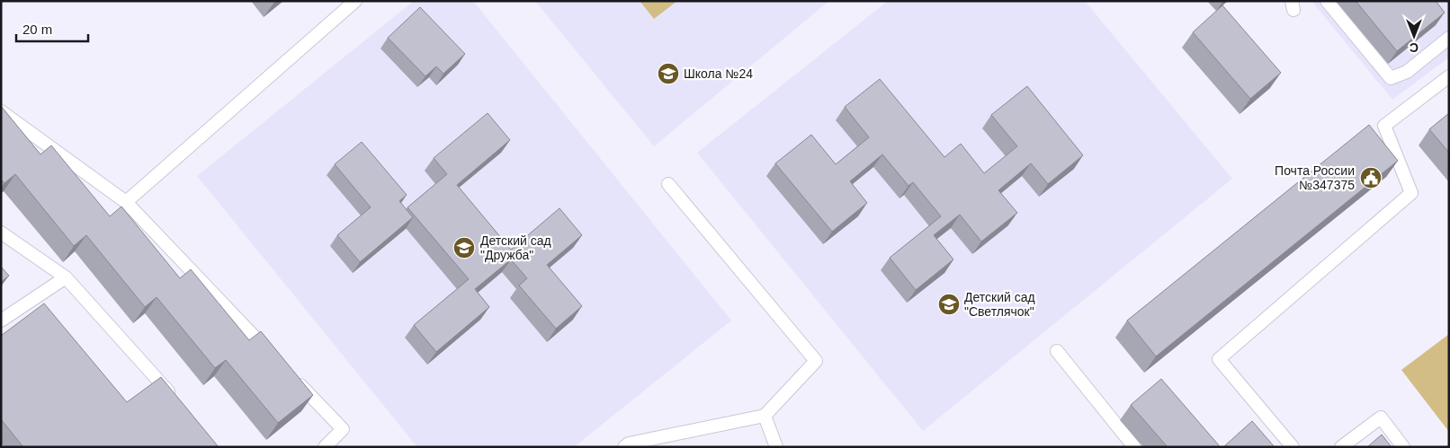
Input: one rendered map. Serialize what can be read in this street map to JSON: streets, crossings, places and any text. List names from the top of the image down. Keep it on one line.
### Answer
{"places":{"school or university":["Школа №24","Детский сад \"Дружба\"","Детский сад \"Светлячок\""],"public building":["Почта России №347375"]},"scale_bar":"20 m","north":"bottom"}
